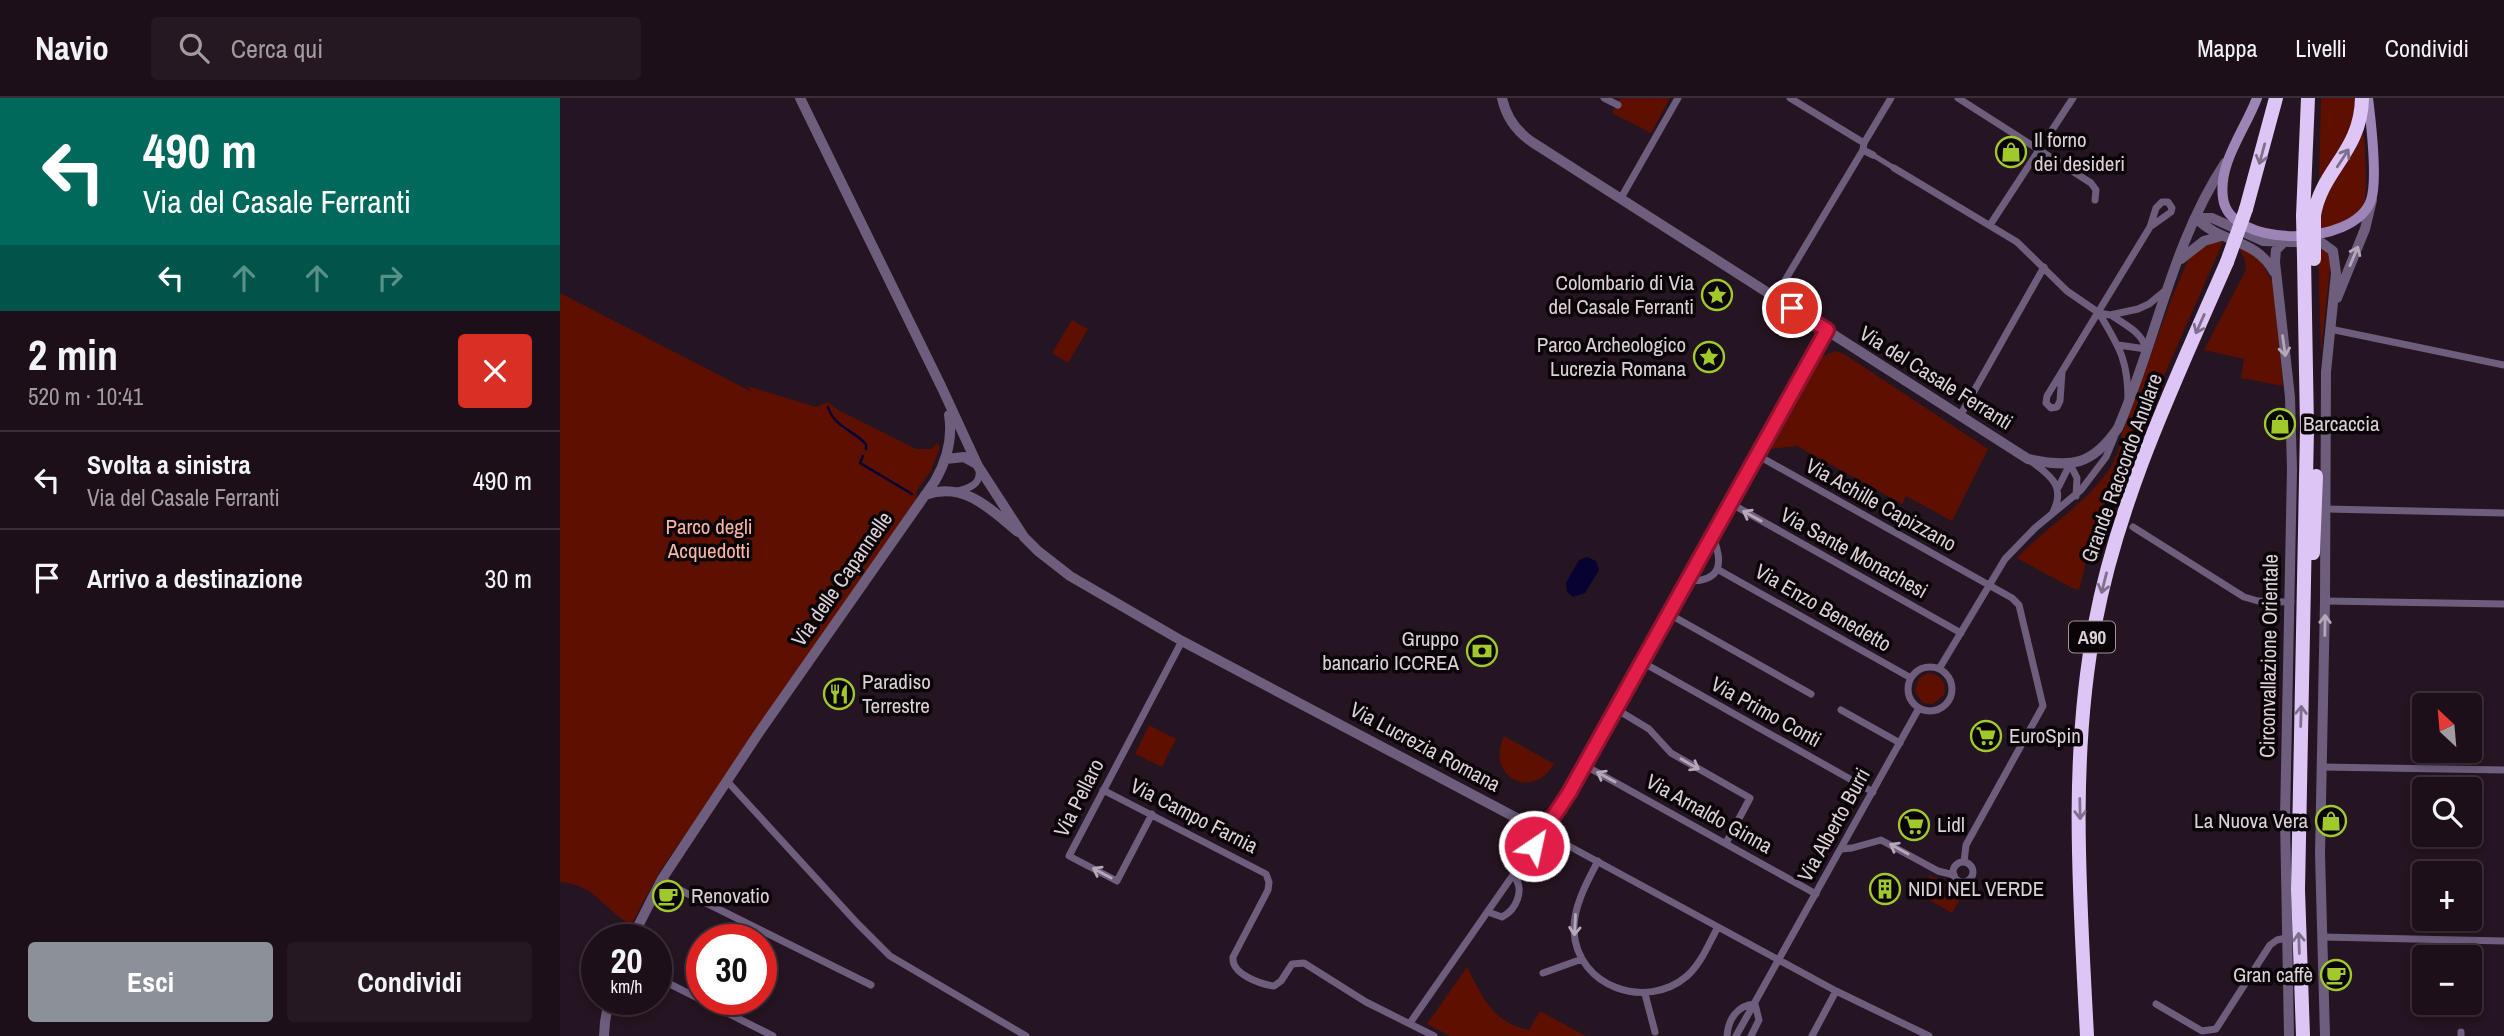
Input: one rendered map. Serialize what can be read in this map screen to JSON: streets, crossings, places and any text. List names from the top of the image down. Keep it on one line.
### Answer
{"streets":{"highway":["Grande Raccordo Anulare","A90"],"street":["Via del Casale Ferranti","Via Achille Capizzano","Via Sante Monachesi","Via delle Capannelle","Via Enzo Benedetto","Circonvallazione Orientale","Via Primo Conti","Via Lucrezia Romana","Via Pellaro","Via Arnaldo Ginna","Via Campo Farnia","Via Alberto Burri"]},"crossings":[["Via delle Capannelle","Via Lucrezia Romana"],["Via Enzo Benedetto","Via Alberto Burri"],["Via Primo Conti","Via Alberto Burri"],["Via Lucrezia Romana","Via Pellaro"],["Via Lucrezia Romana","Via Alberto Burri"],["Via Pellaro","Via Campo Farnia"],["Via Arnaldo Ginna","Via Alberto Burri"]],"one_way":["Via Sante Monachesi","Via Arnaldo Ginna"],"parks":["Parco degli Acquedotti"],"places":{"shop":["Il forno dei desideri","Barcaccia","La Nuova Vera"],"place":["Colombario di Via del Casale Ferranti","Parco Archeologico Lucrezia Romana"],"bank":["Gruppo bancario ICCREA"],"restaurant":["Paradiso Terrestre"],"supermarket":["EuroSpin","Lidl"],"building":["NIDI NEL VERDE"],"cafe":["Renovatio","Gran caffè"]},"north":"top left","page":{"header":"Navio","search":"Cerca qui","nav":["Mappa","Livelli","Condividi"],"turn":["490 m","Via del Casale Ferranti"],"heading":["2 min","520 m · 10:41"],"list":[{"name":"Svolta a sinistra","note":"Via del Casale Ferranti","value":"490 m"},{"name":"Arrivo a destinazione","value":"30 m"}],"map_buttons":["+","−"],"speed":"20 km/h","limit":"30","buttons":["Esci","Condividi"]}}
